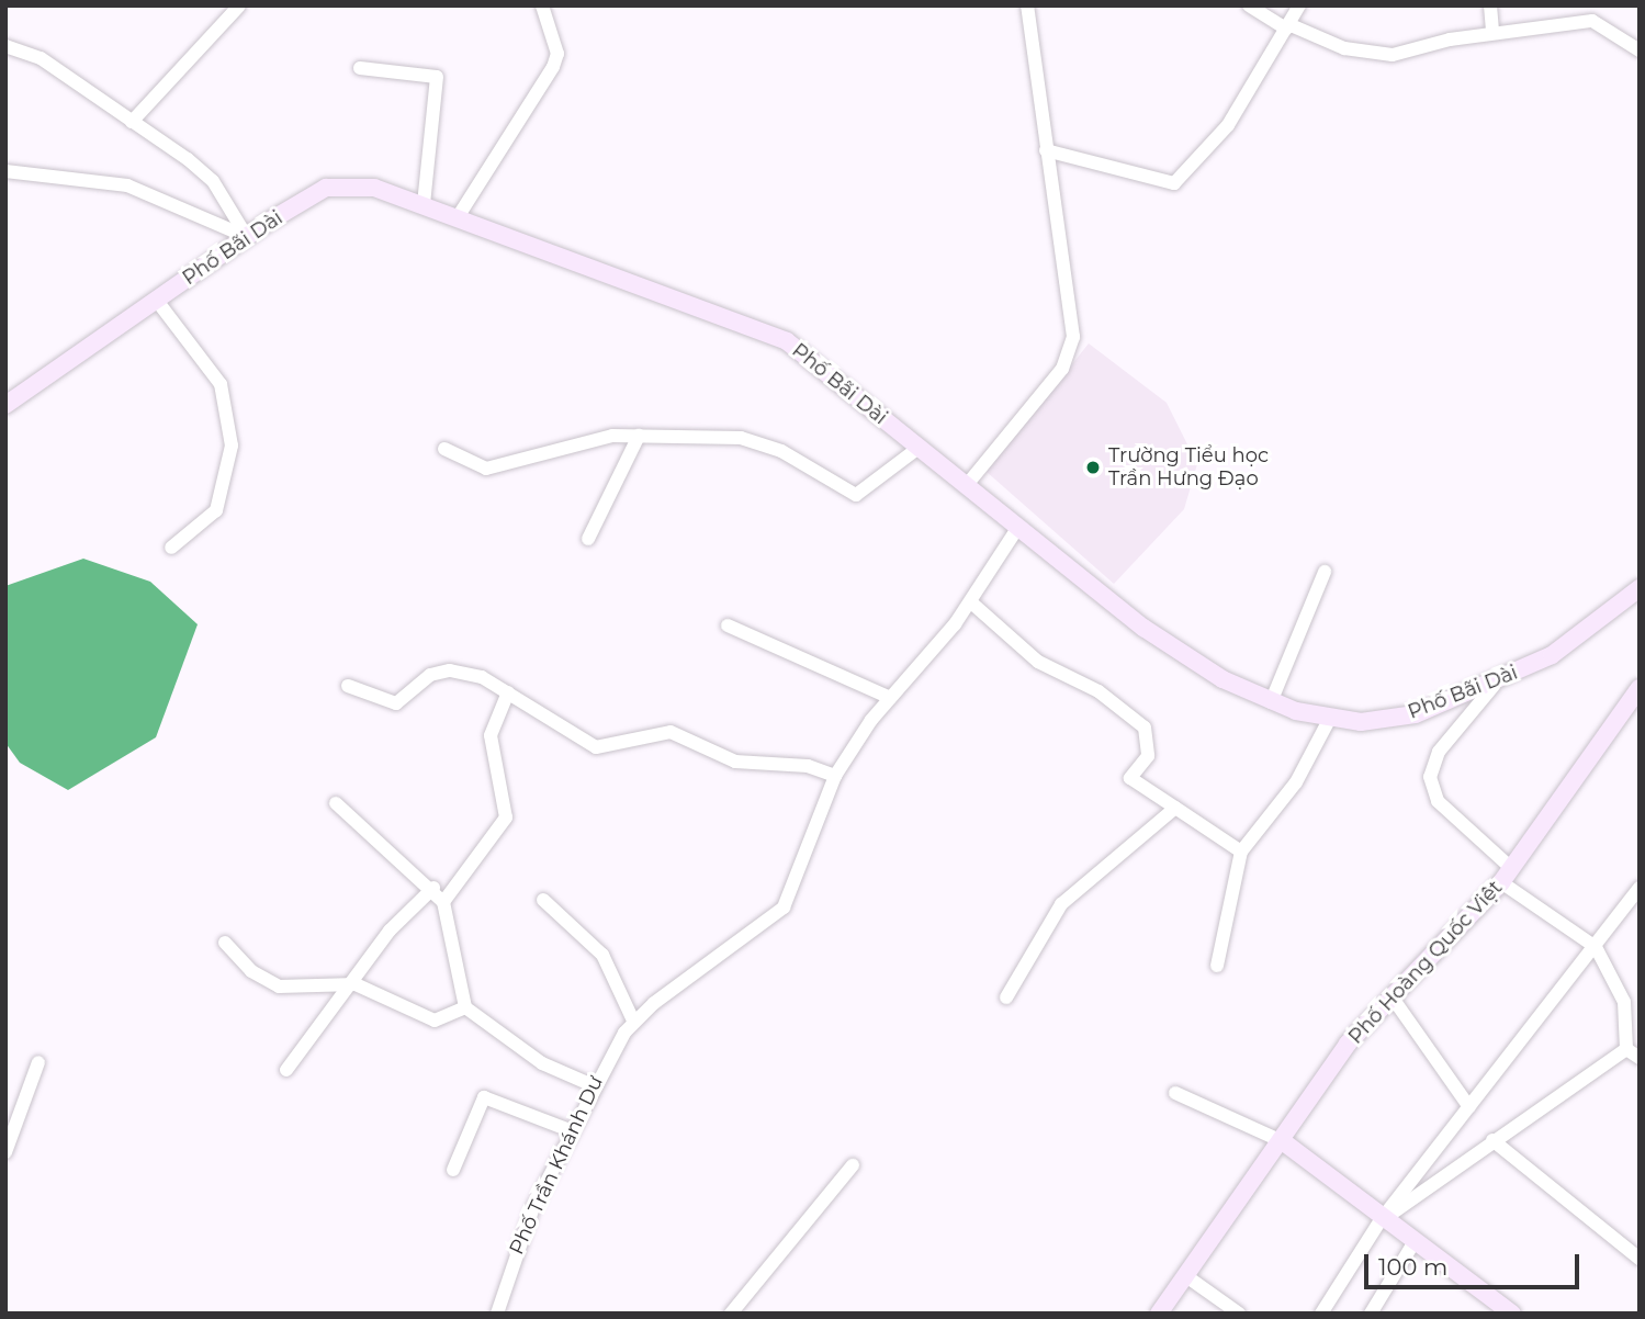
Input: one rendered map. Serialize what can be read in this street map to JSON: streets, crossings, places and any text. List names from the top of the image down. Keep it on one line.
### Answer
{"streets":{"street":["Phố Bãi Dài","Phố Hoàng Quốc Việt","Phố Trần Khánh Dư"]},"crossings":[["Phố Bãi Dài","Phố Trần Khánh Dư"]],"places":["Trường Tiểu học Trần Hưng Đạo"],"scale_bar":"100 m"}
